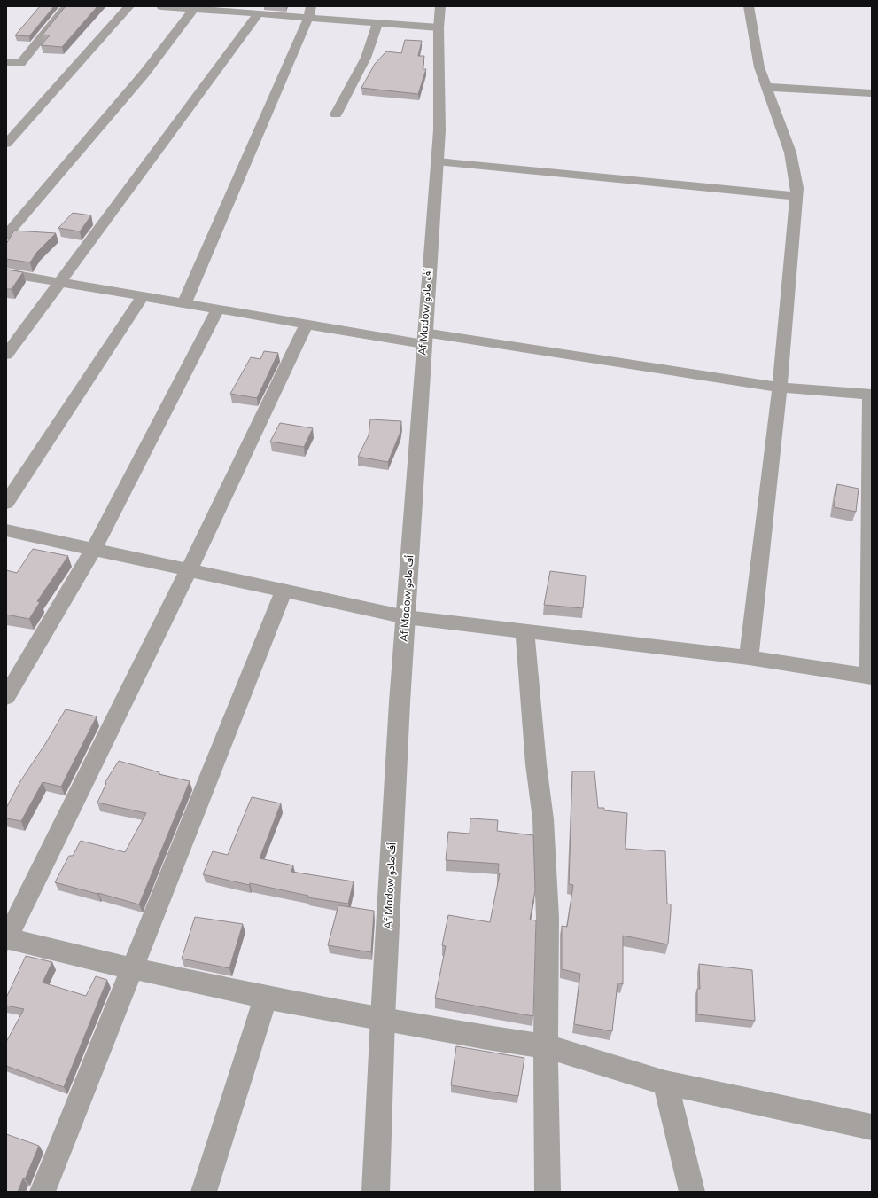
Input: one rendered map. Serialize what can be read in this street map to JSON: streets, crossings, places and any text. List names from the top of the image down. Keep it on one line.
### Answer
{"streets":{"street":["Af Madow أف مادو"]}}
